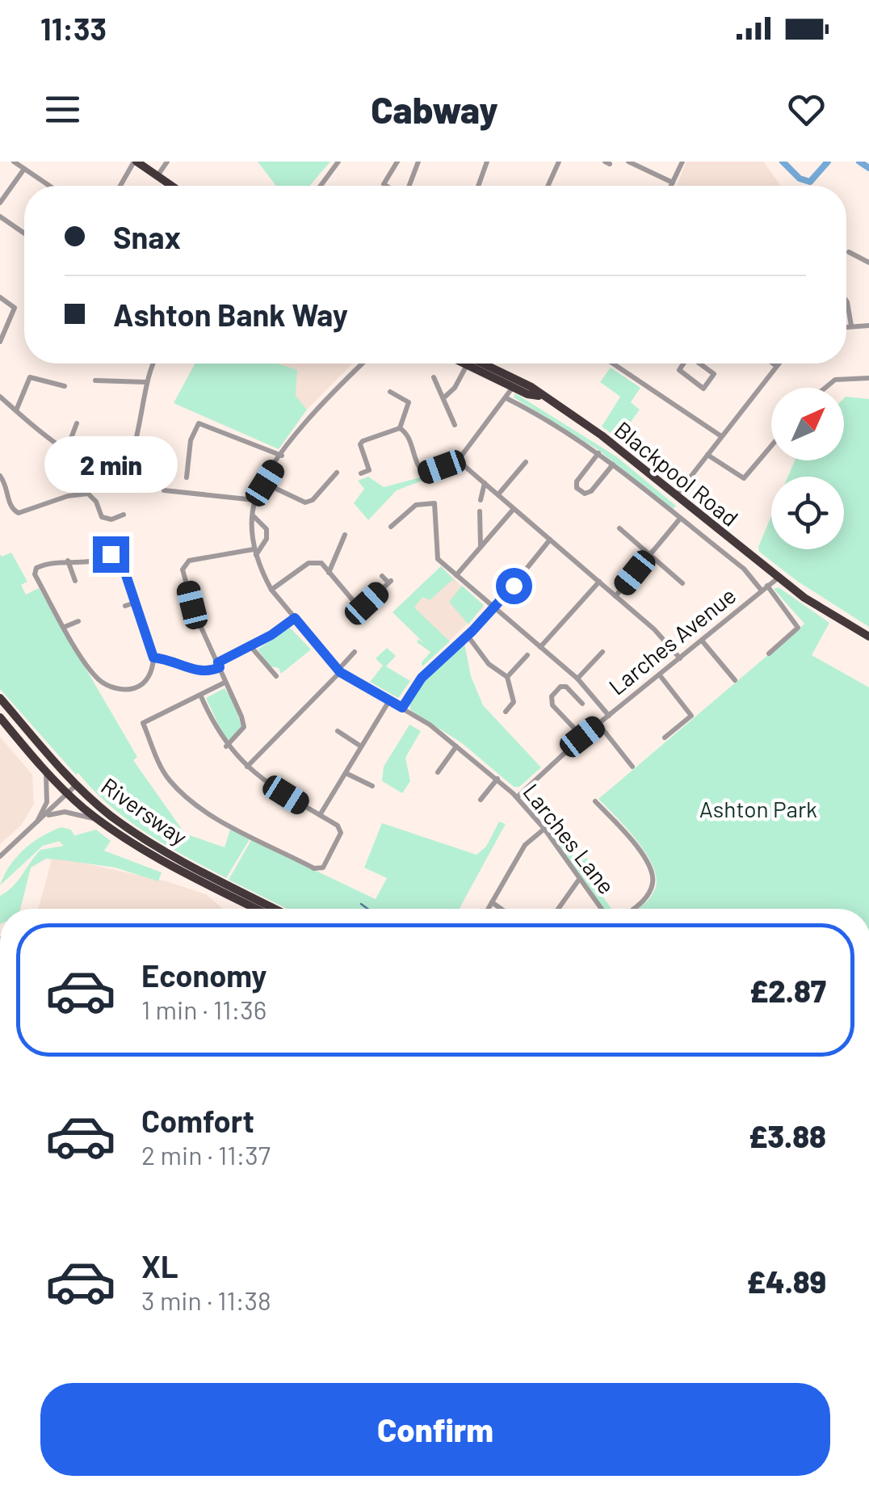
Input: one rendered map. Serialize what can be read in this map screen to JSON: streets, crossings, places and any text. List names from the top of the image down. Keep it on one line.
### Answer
{"streets":{"highway":["Blackpool Road","Riversway"],"street":["Larches Avenue","Larches Lane"]},"crossings":[["Blackpool Road","Larches Avenue"],["Larches Avenue","Larches Lane"]],"parks":["Ashton Park"],"north":"top right","page":{"status":"11:33","header":"Cabway","banner":["Snax","Ashton Bank Way"],"bubble":"2 min","list":[{"name":"Economy","note":"1 min · 11:36","value":"£2.87"},{"name":"Comfort","note":"2 min · 11:37","value":"£3.88"},{"name":"XL","note":"3 min · 11:38","value":"£4.89"}],"buttons":"Confirm"}}
